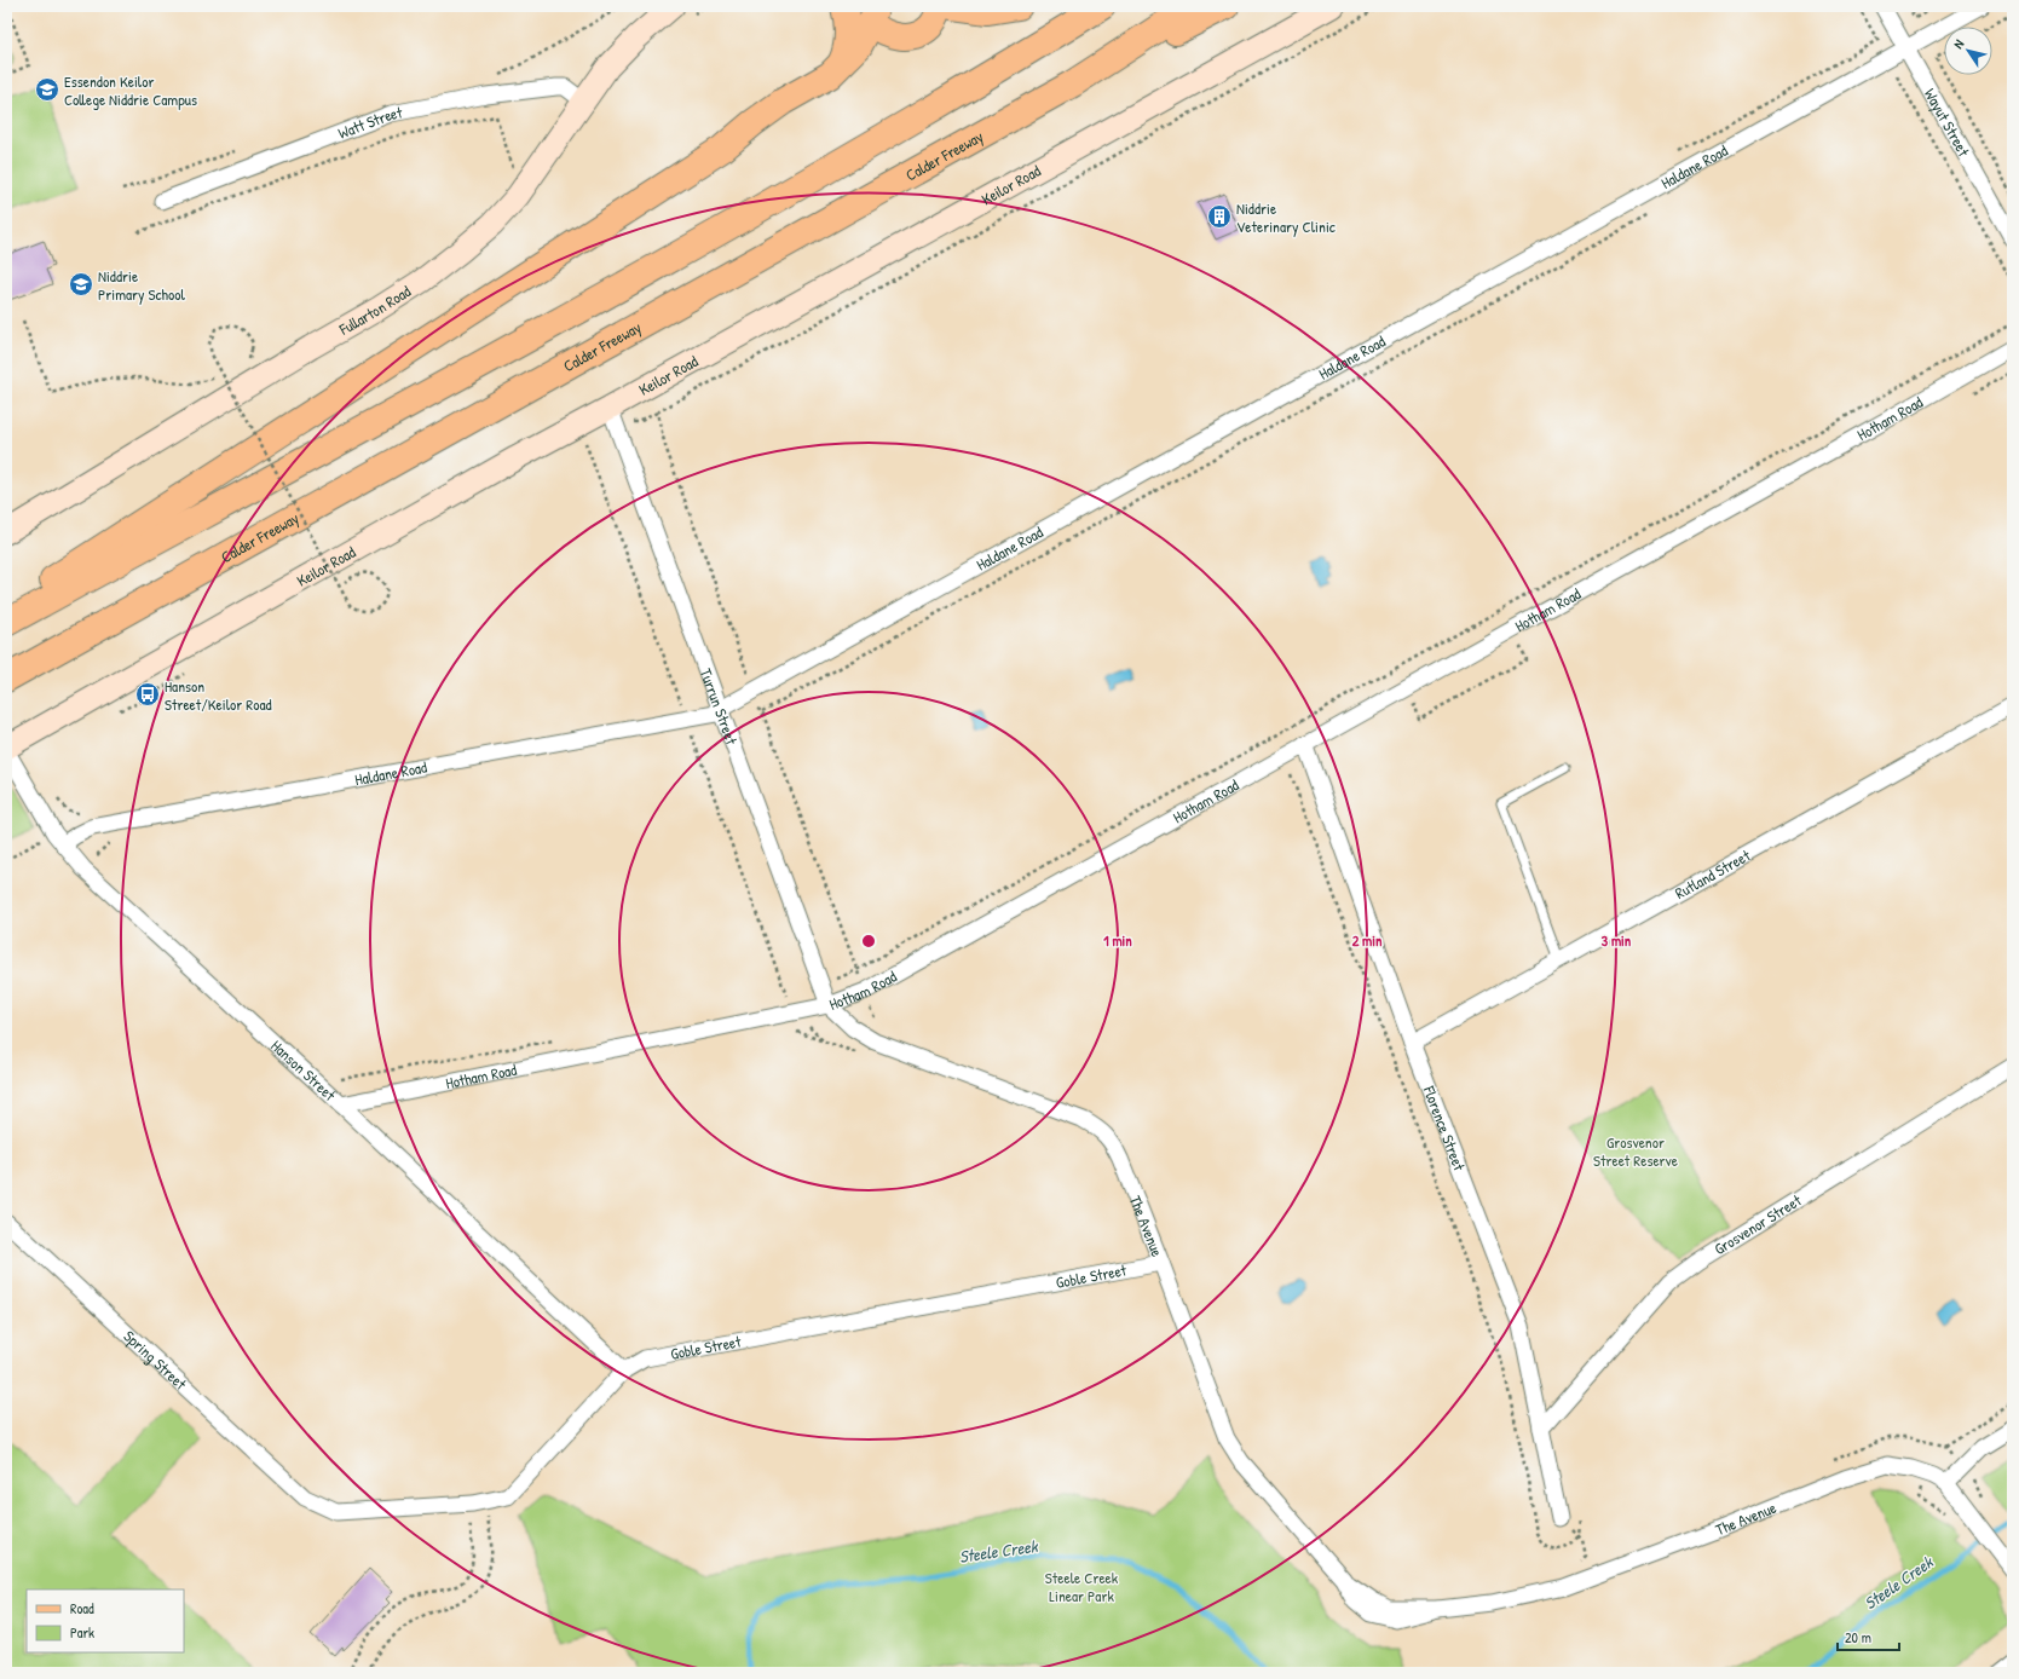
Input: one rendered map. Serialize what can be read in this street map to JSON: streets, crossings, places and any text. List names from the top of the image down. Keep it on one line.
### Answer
{"streets":{"highway":["Calder Freeway"],"main road":["Keilor Road","Fullarton Road"],"street":["Wayut Street","Watt Street","Haldane Road","Hotham Road","Turrun Street","Rutland Street","Hanson Street","Florence Street","Grosvenor Street","The Avenue","Goble Street","Spring Street"]},"crossings":[["Wayut Street","Haldane Road"],["Watt Street","Fullarton Road"],["Haldane Road","Turrun Street"],["Haldane Road","Hanson Street"],["Keilor Road","Turrun Street"],["Keilor Road","Hanson Street"],["Hotham Road","Turrun Street"],["Hotham Road","Hanson Street"],["Hotham Road","Florence Street"],["Hotham Road","The Avenue"],["Turrun Street","The Avenue"],["Rutland Street","Florence Street"],["Hanson Street","Goble Street"],["Florence Street","Grosvenor Street"],["The Avenue","Goble Street"],["Goble Street","Spring Street"]],"water":["Steele Creek"],"parks":["Grosvenor Street Reserve","Steele Creek Linear Park"],"places":{"school or university":["Essendon Keilor College Niddrie Campus","Niddrie Primary School"],"building":["Niddrie Veterinary Clinic"],"bus stop":["Hanson Street/Keilor Road"]},"legend":["Road","Park"],"scale_bar":"20 m","north":"top left","rings":["1 min","2 min","3 min"]}
